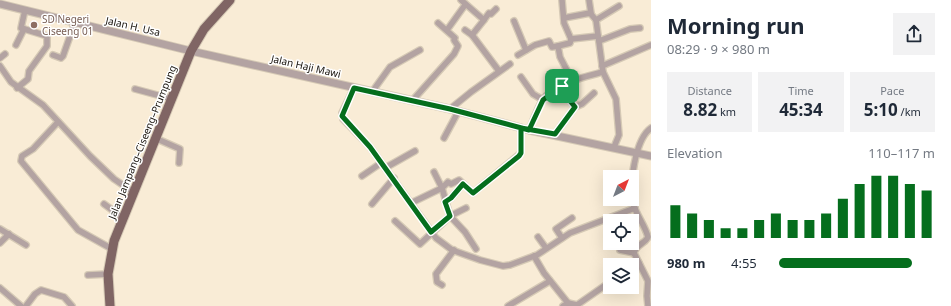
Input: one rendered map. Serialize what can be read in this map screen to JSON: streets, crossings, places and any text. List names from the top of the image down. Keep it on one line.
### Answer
{"streets":{"main road":["Jalan Jampang–Ciseeng–Prumpung"],"street":["Jalan H. Usa","Jalan Haji Mawi"]},"crossings":[["Jalan H. Usa","Jalan Haji Mawi"],["Jalan H. Usa","Jalan Jampang–Ciseeng–Prumpung"],["Jalan Haji Mawi","Jalan Jampang–Ciseeng–Prumpung"]],"places":["SD Negeri Ciseeng 01"],"north":"top right","page":{"heading":["Morning run","08:29 · 9 × 980 m"],"stats":[["Distance","8.82 km"],["Time","45:34"],["Pace","5:10 /km"]],"chart":["Elevation","110–117 m"],"list":[{"name":"980 m","note":"4:55"}]}}
